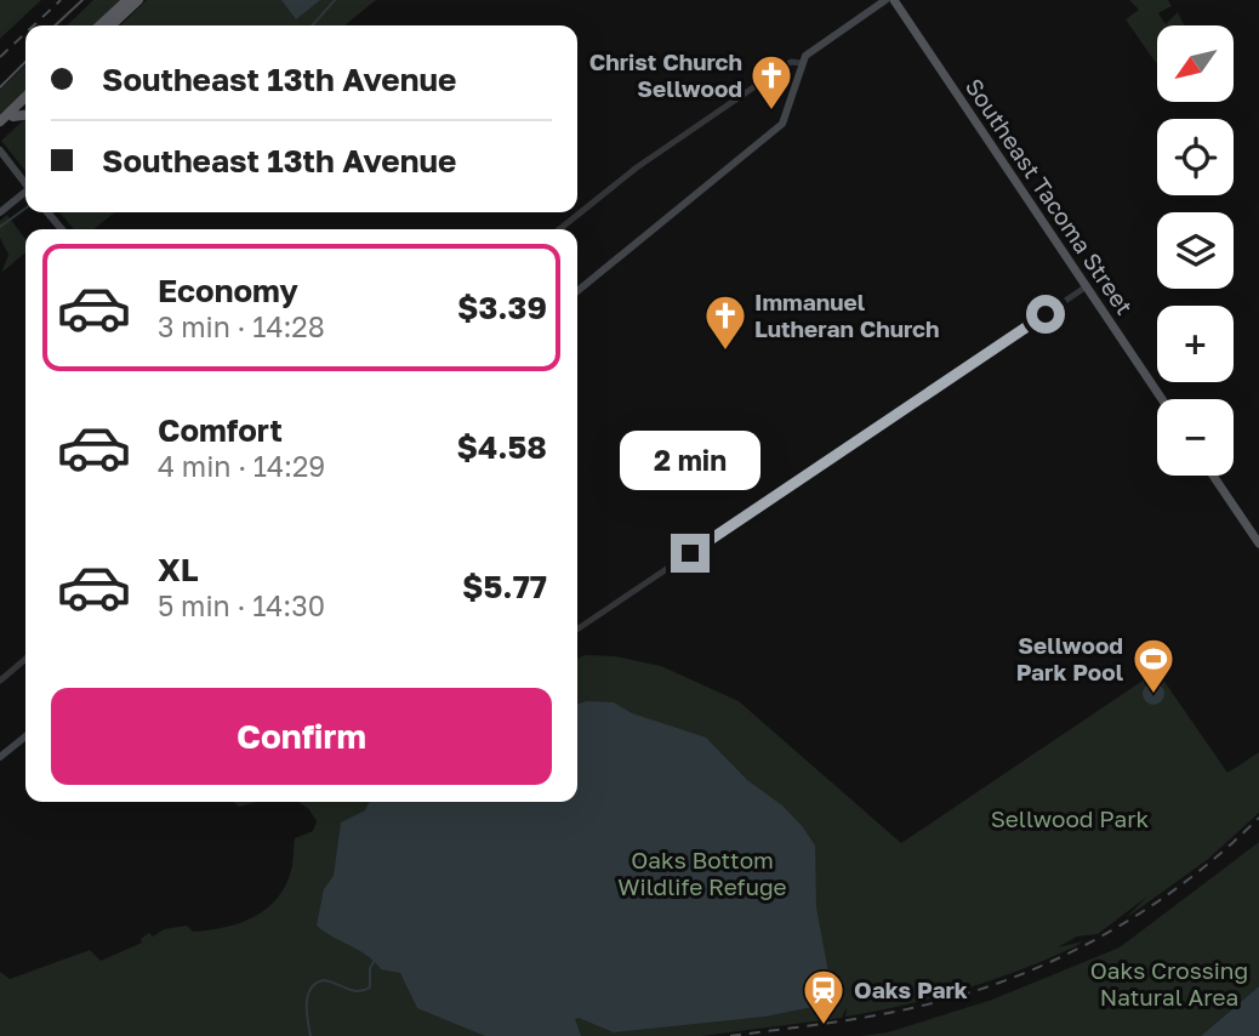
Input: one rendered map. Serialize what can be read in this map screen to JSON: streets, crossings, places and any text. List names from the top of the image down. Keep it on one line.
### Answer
{"streets":{"main road":["Southeast Tacoma Street"]},"parks":["Sellwood Park","Oaks Bottom Wildlife Refuge","Oaks Crossing Natural Area"],"places":{"church":["Christ Church Sellwood","Immanuel Lutheran Church"],"sports":["Sellwood Park Pool"],"station":["Oaks Park"]},"north":"bottom left","page":{"map_buttons":["+","−"],"banner":["Southeast 13th Avenue","Southeast 13th Avenue"],"list":[{"name":"Economy","note":"3 min · 14:28","value":"$3.39"},{"name":"Comfort","note":"4 min · 14:29","value":"$4.58"},{"name":"XL","note":"5 min · 14:30","value":"$5.77"}],"bubble":"2 min","buttons":"Confirm"}}
